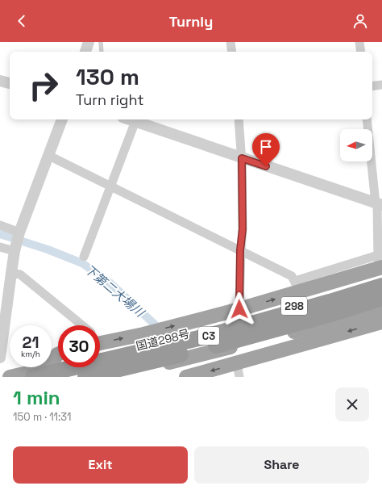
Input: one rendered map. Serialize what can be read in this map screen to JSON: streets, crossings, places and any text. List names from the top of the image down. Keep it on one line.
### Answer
{"streets":{"highway":["298","C3","国道298号"]},"water":["下第二大場川"],"north":"left","page":{"header":"Turnly","turn":["130 m","Turn right"],"speed":"21 km/h","limit":"30","heading":["1 min","150 m · 11:31"],"buttons":["Exit","Share"]}}
